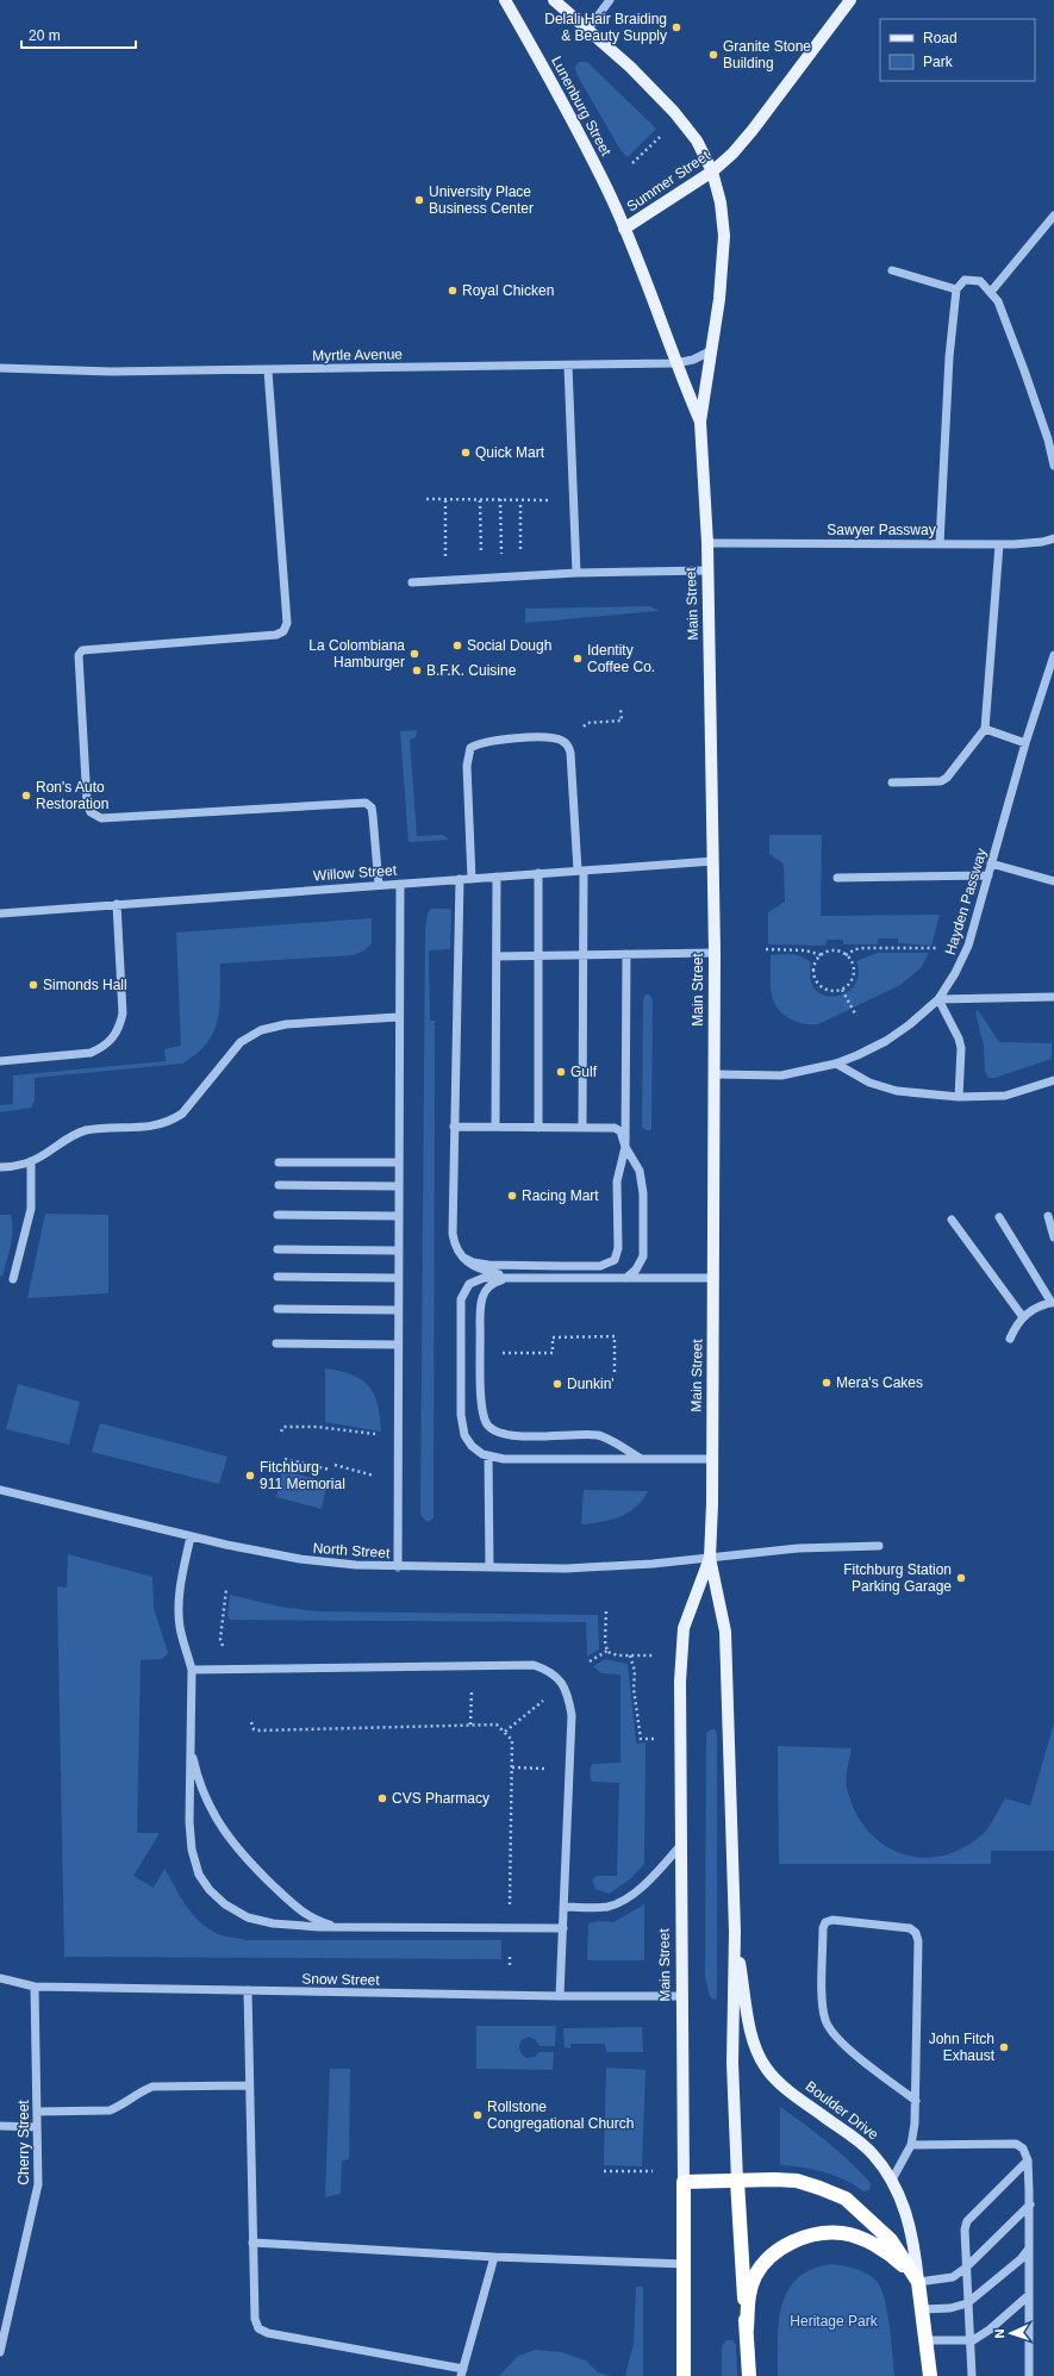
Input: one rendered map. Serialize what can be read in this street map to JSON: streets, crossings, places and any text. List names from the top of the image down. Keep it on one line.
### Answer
{"streets":{"highway":["Main Street","Boulder Drive"],"main road":["Lunenburg Street","Summer Street"],"street":["Myrtle Avenue","Sawyer Passway","Willow Street","Hayden Passway","North Street","Snow Street","Cherry Street"]},"crossings":[["Lunenburg Street","Summer Street"],["Lunenburg Street","Main Street"],["Summer Street","Main Street"],["Myrtle Avenue","Main Street"],["Sawyer Passway","Main Street"],["Main Street","Willow Street"],["Main Street","Hayden Passway"],["Main Street","North Street"],["Main Street","Snow Street"],["Main Street","Boulder Drive"],["Snow Street","Cherry Street"]],"parks":["Heritage Park"],"places":["Delali Hair Braiding & Beauty Supply","Granite Stone Building","University Place Business Center","Royal Chicken","Quick Mart","Social Dough","La Colombiana Hamburger","Identity Coffee Co.","B.F.K. Cuisine","Ron's Auto Restoration","Simonds Hall","Gulf","Racing Mart","Mera's Cakes","Dunkin'","Fitchburg 911 Memorial","Fitchburg Station Parking Garage","CVS Pharmacy","John Fitch Exhaust","Rollstone Congregational Church"],"legend":["Road","Park"],"scale_bar":"20 m","north":"left"}
